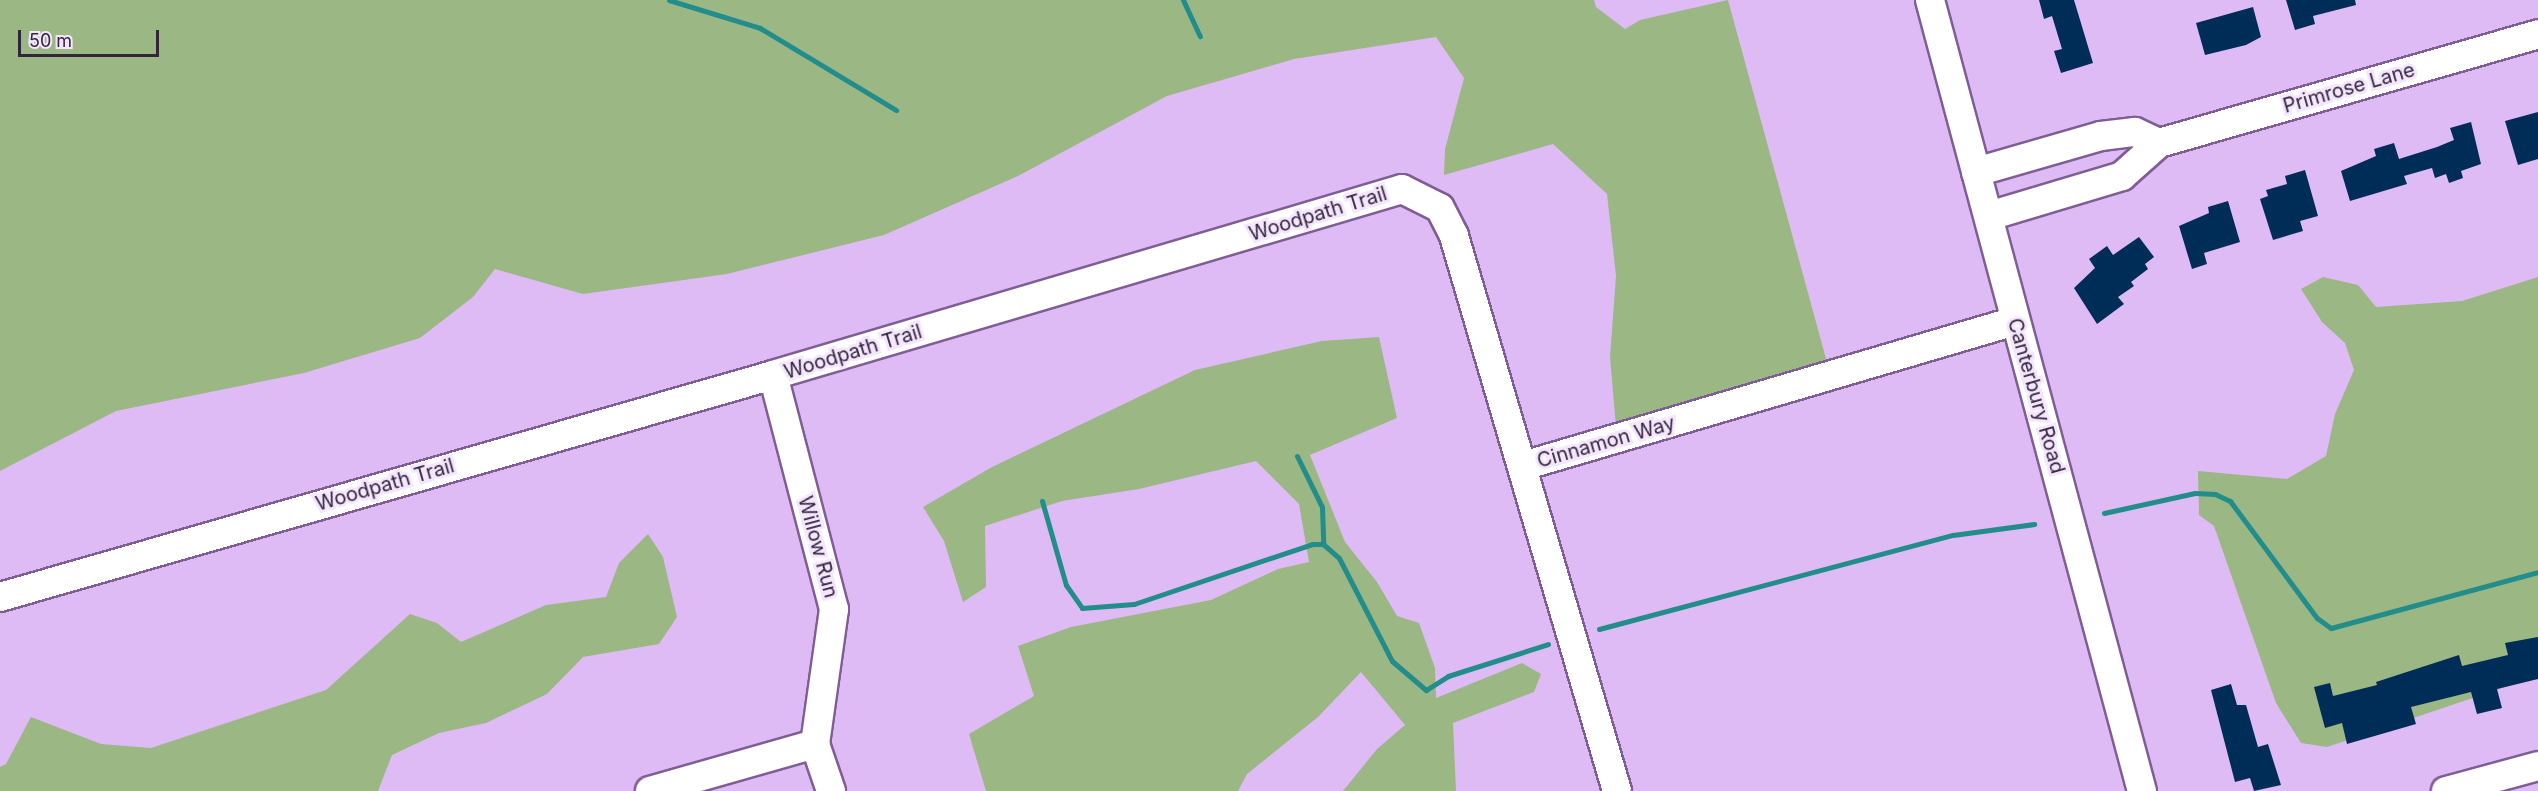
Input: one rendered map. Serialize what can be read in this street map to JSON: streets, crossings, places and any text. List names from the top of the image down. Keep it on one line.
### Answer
{"streets":{"street":["Primrose Lane","Woodpath Trail","Canterbury Road","Cinnamon Way","Willow Run"]},"crossings":[["Primrose Lane","Canterbury Road"],["Woodpath Trail","Cinnamon Way"],["Woodpath Trail","Willow Run"],["Canterbury Road","Cinnamon Way"]],"scale_bar":"50 m"}
